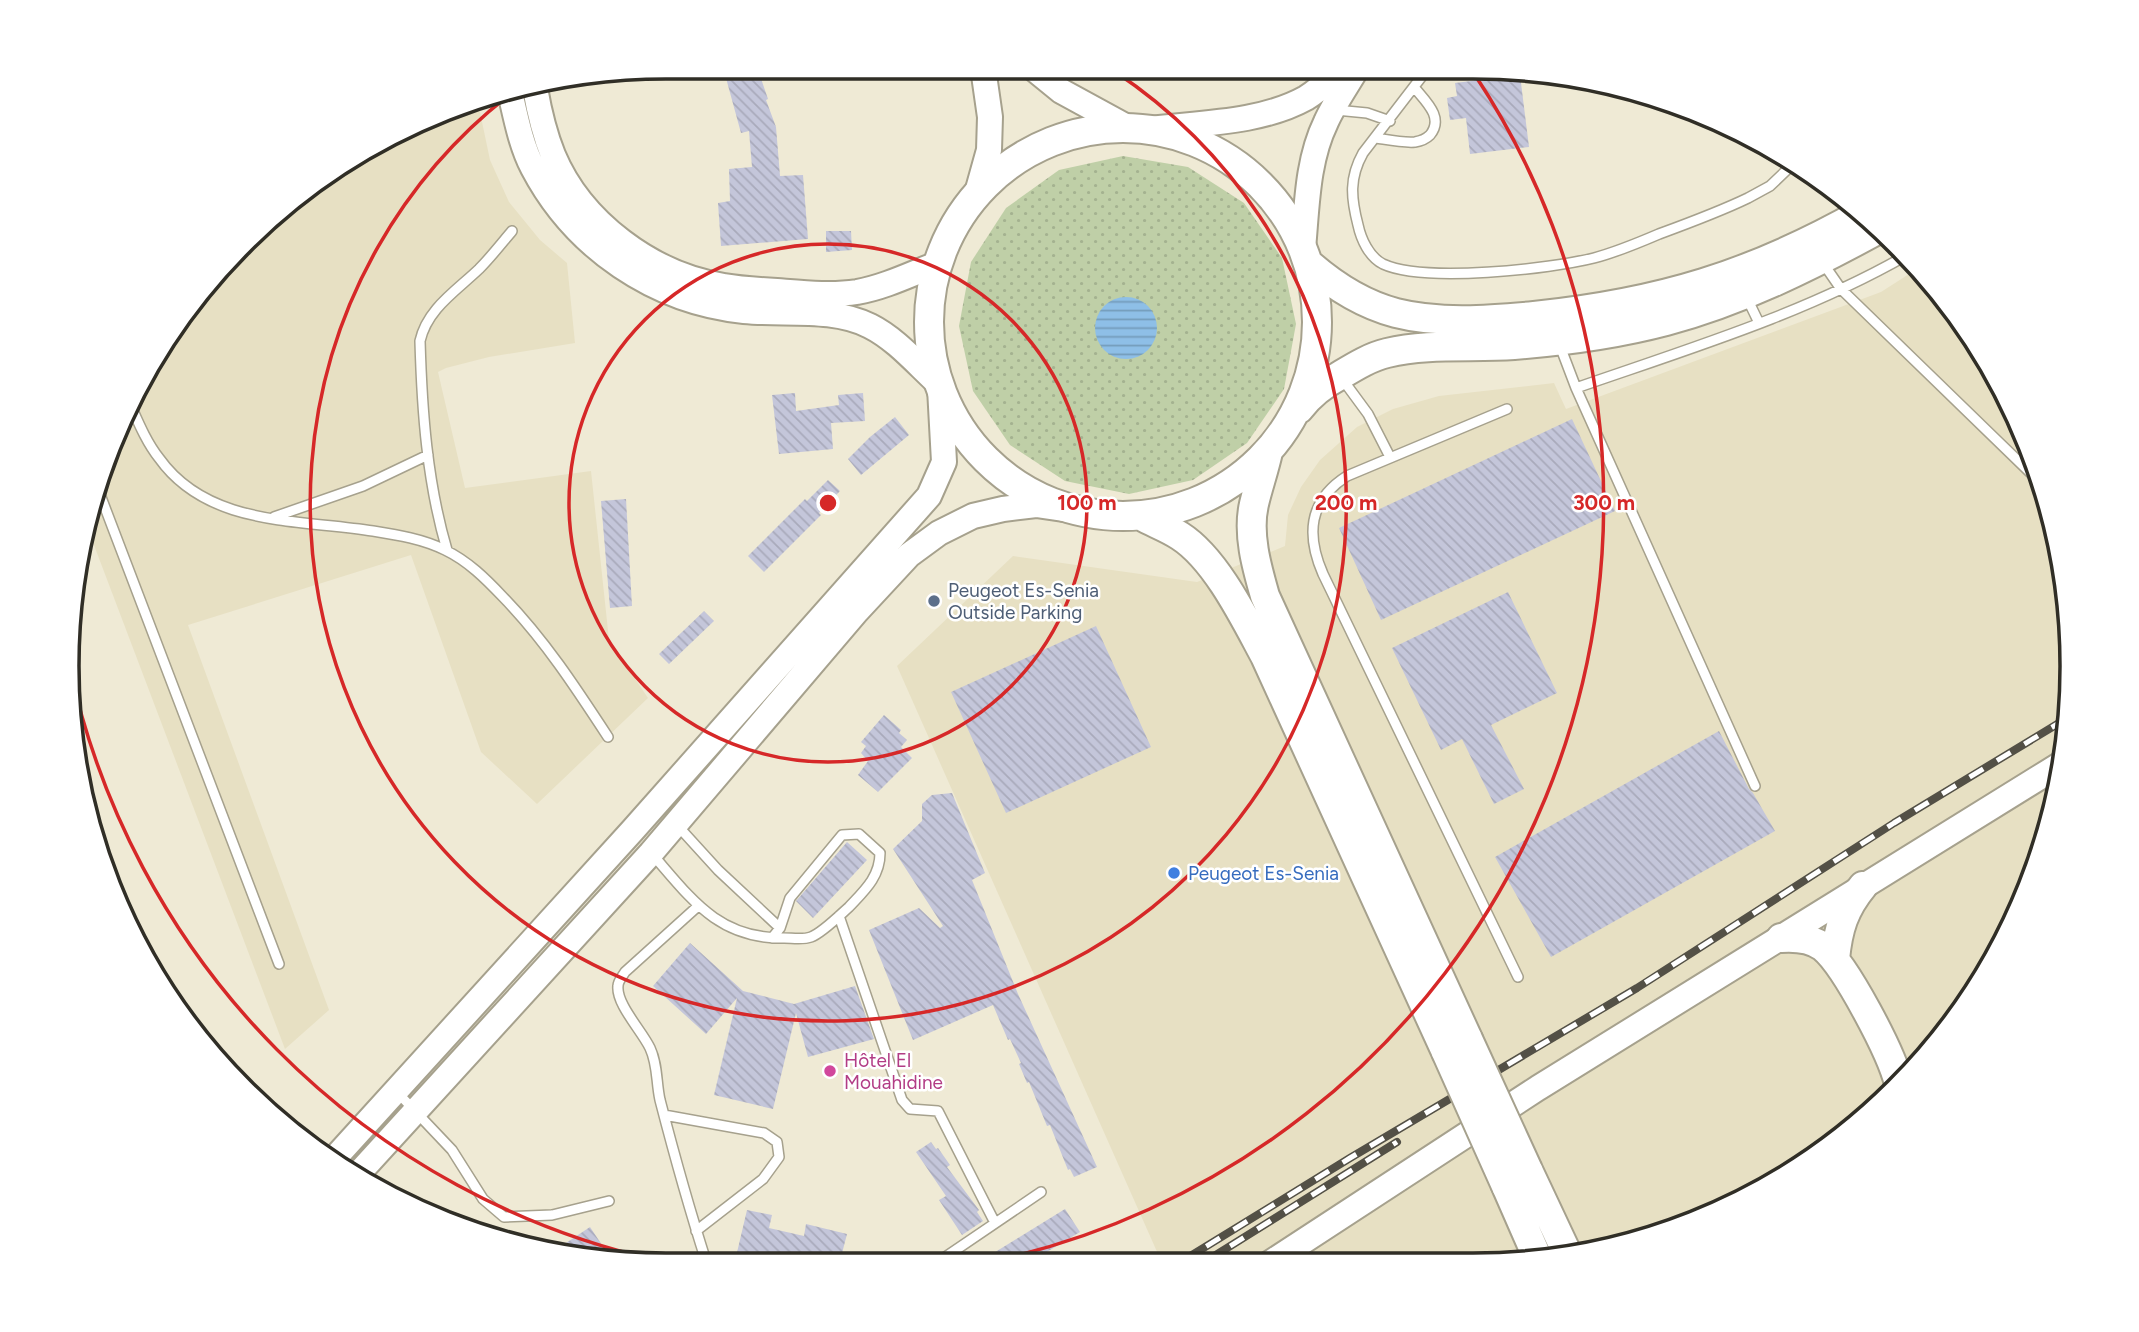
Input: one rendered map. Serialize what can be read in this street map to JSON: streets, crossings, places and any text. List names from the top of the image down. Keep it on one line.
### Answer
{"places":["Peugeot Es-Senia Outside Parking","Peugeot Es-Senia","Hôtel El Mouahidine"],"rings":["100 m","200 m","300 m"]}
